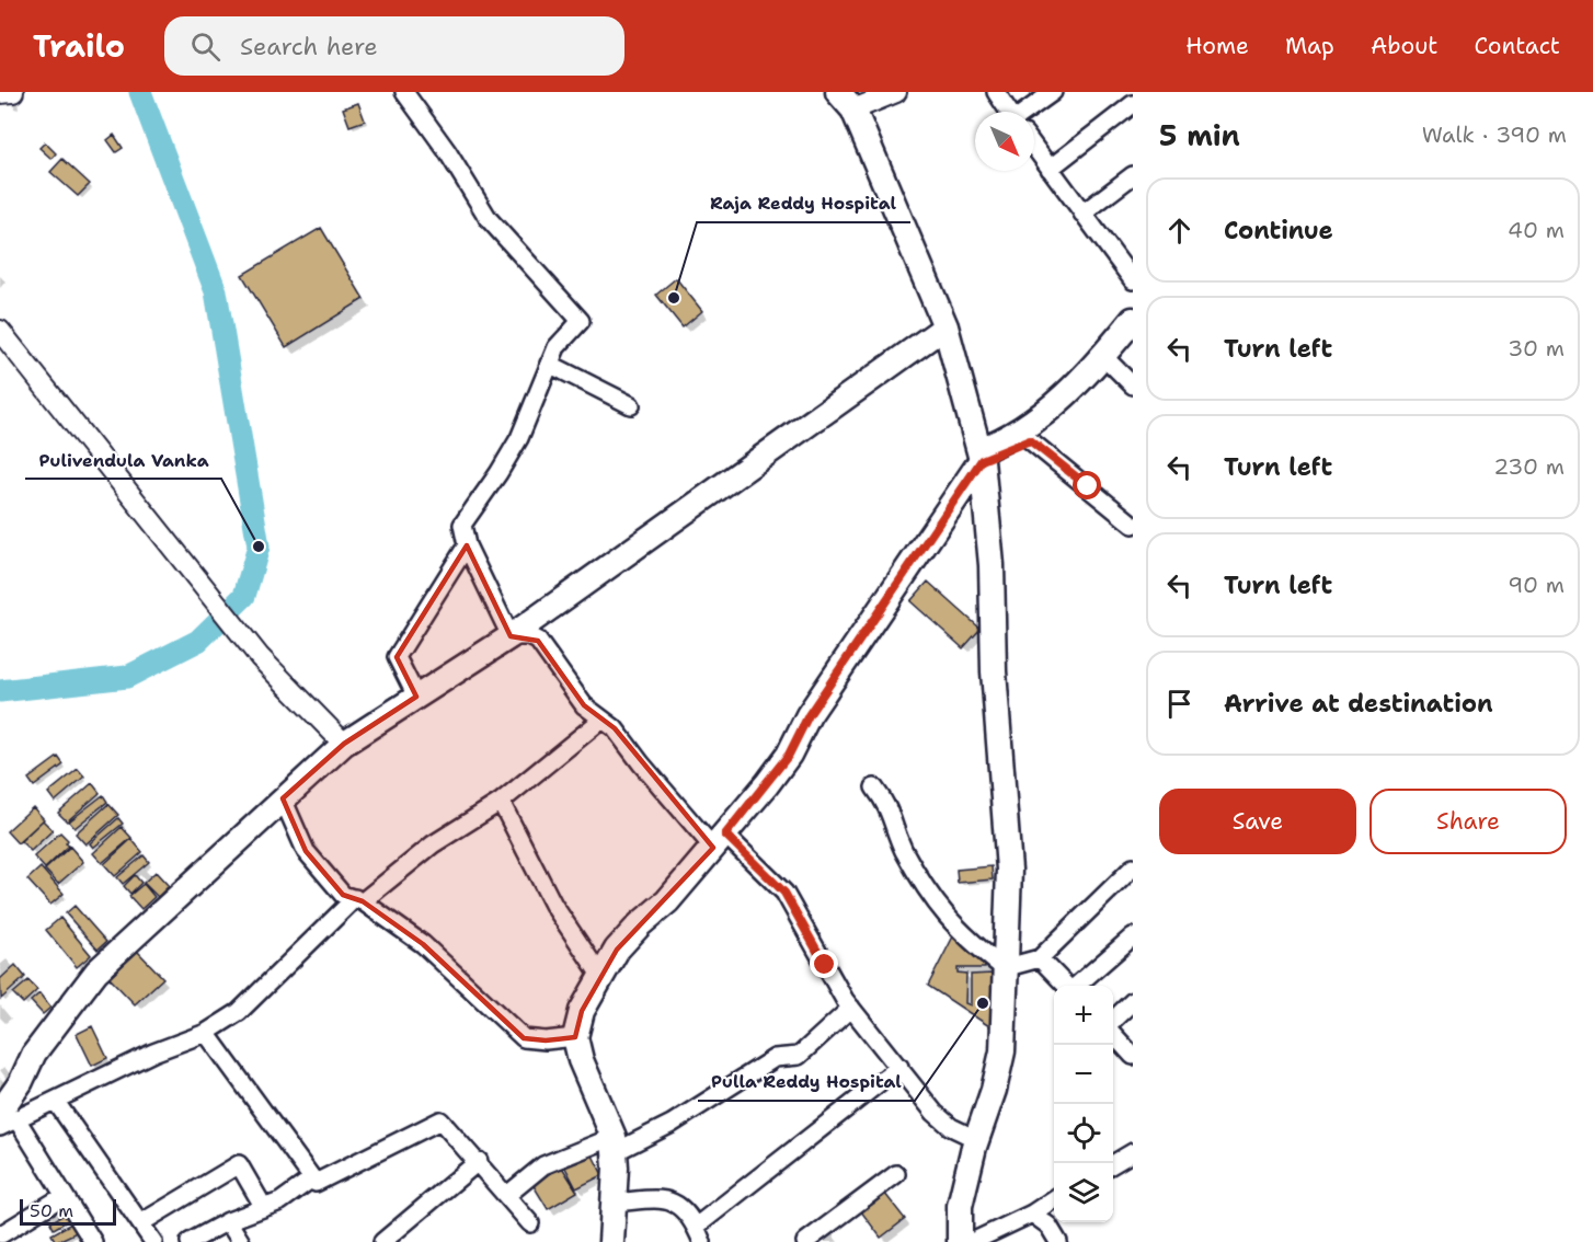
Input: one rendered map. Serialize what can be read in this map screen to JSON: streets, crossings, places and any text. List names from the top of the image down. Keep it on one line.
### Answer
{"places":["Raja Reddy Hospital","Pulivendula Vanka","Pulla Reddy Hospital"],"scale_bar":"50 m","north":"bottom right","page":{"header":"Trailo","search":"Search here","nav":["Home","Map","About","Contact"],"heading":["5 min","Walk · 390 m"],"list":[["Continue","40 m"],["Turn left","30 m"],["Turn left","230 m"],["Turn left","90 m"],"Arrive at destination"],"buttons":["Save","Share"],"map_buttons":["+","−"],"scale":"50 m"}}
